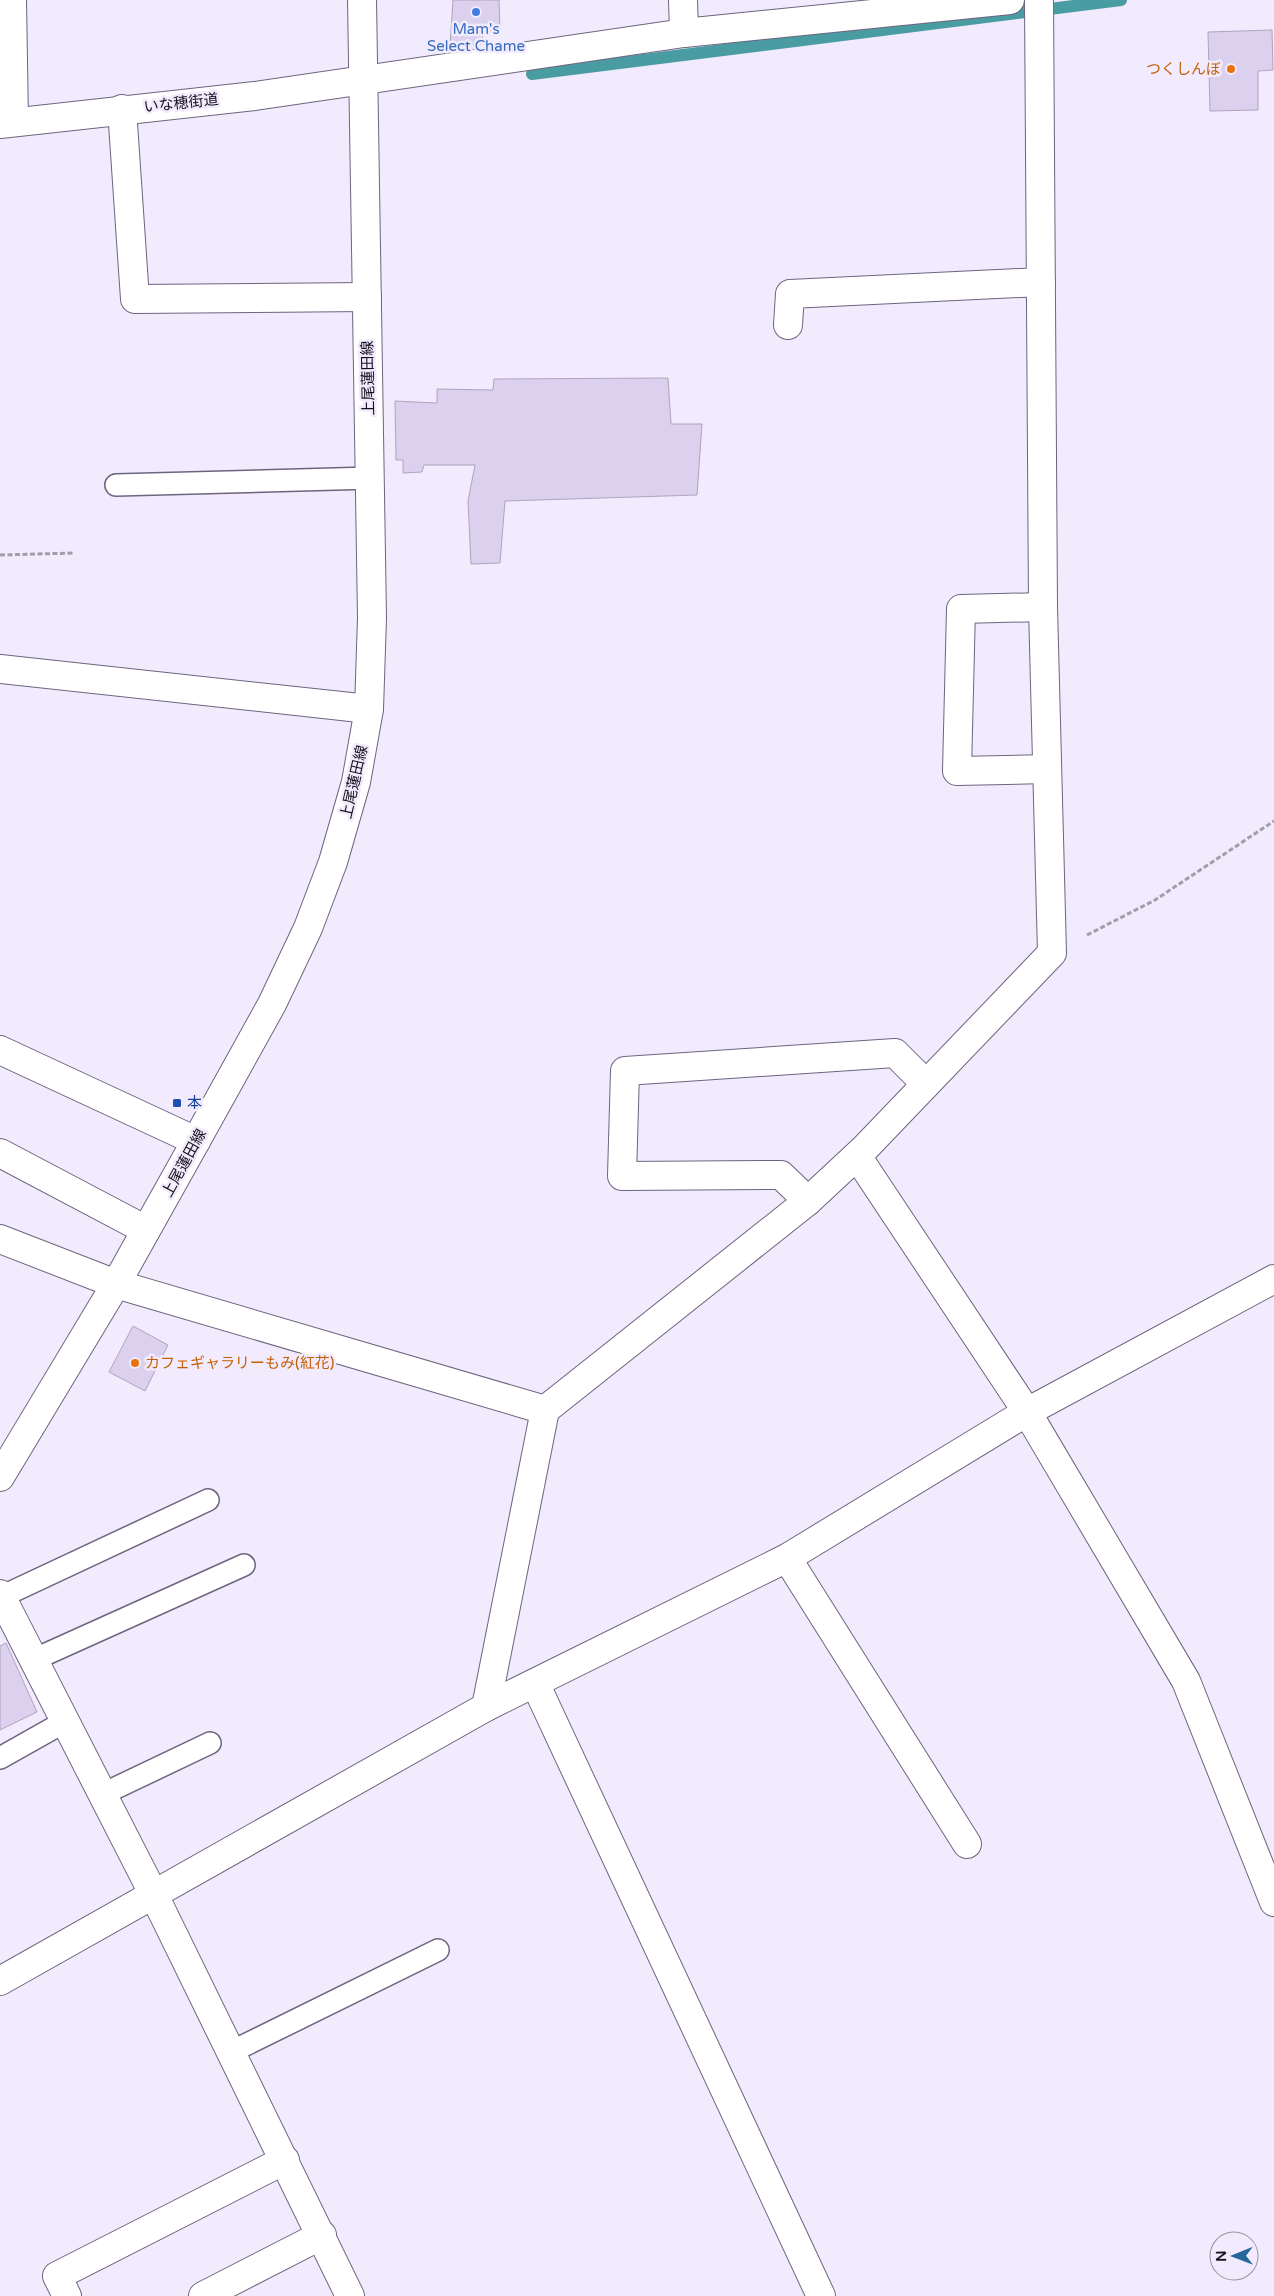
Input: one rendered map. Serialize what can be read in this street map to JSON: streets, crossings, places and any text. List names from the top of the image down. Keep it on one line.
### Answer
{"streets":{"street":["いな穂街道","上尾蓮田線"]},"crossings":[["いな穂街道","上尾蓮田線"]],"places":{"other":["Mam's Select Chame","つくしんぼ","カフェギャラリーもみ(紅花)"],"transit":["本"]},"north":"left"}
